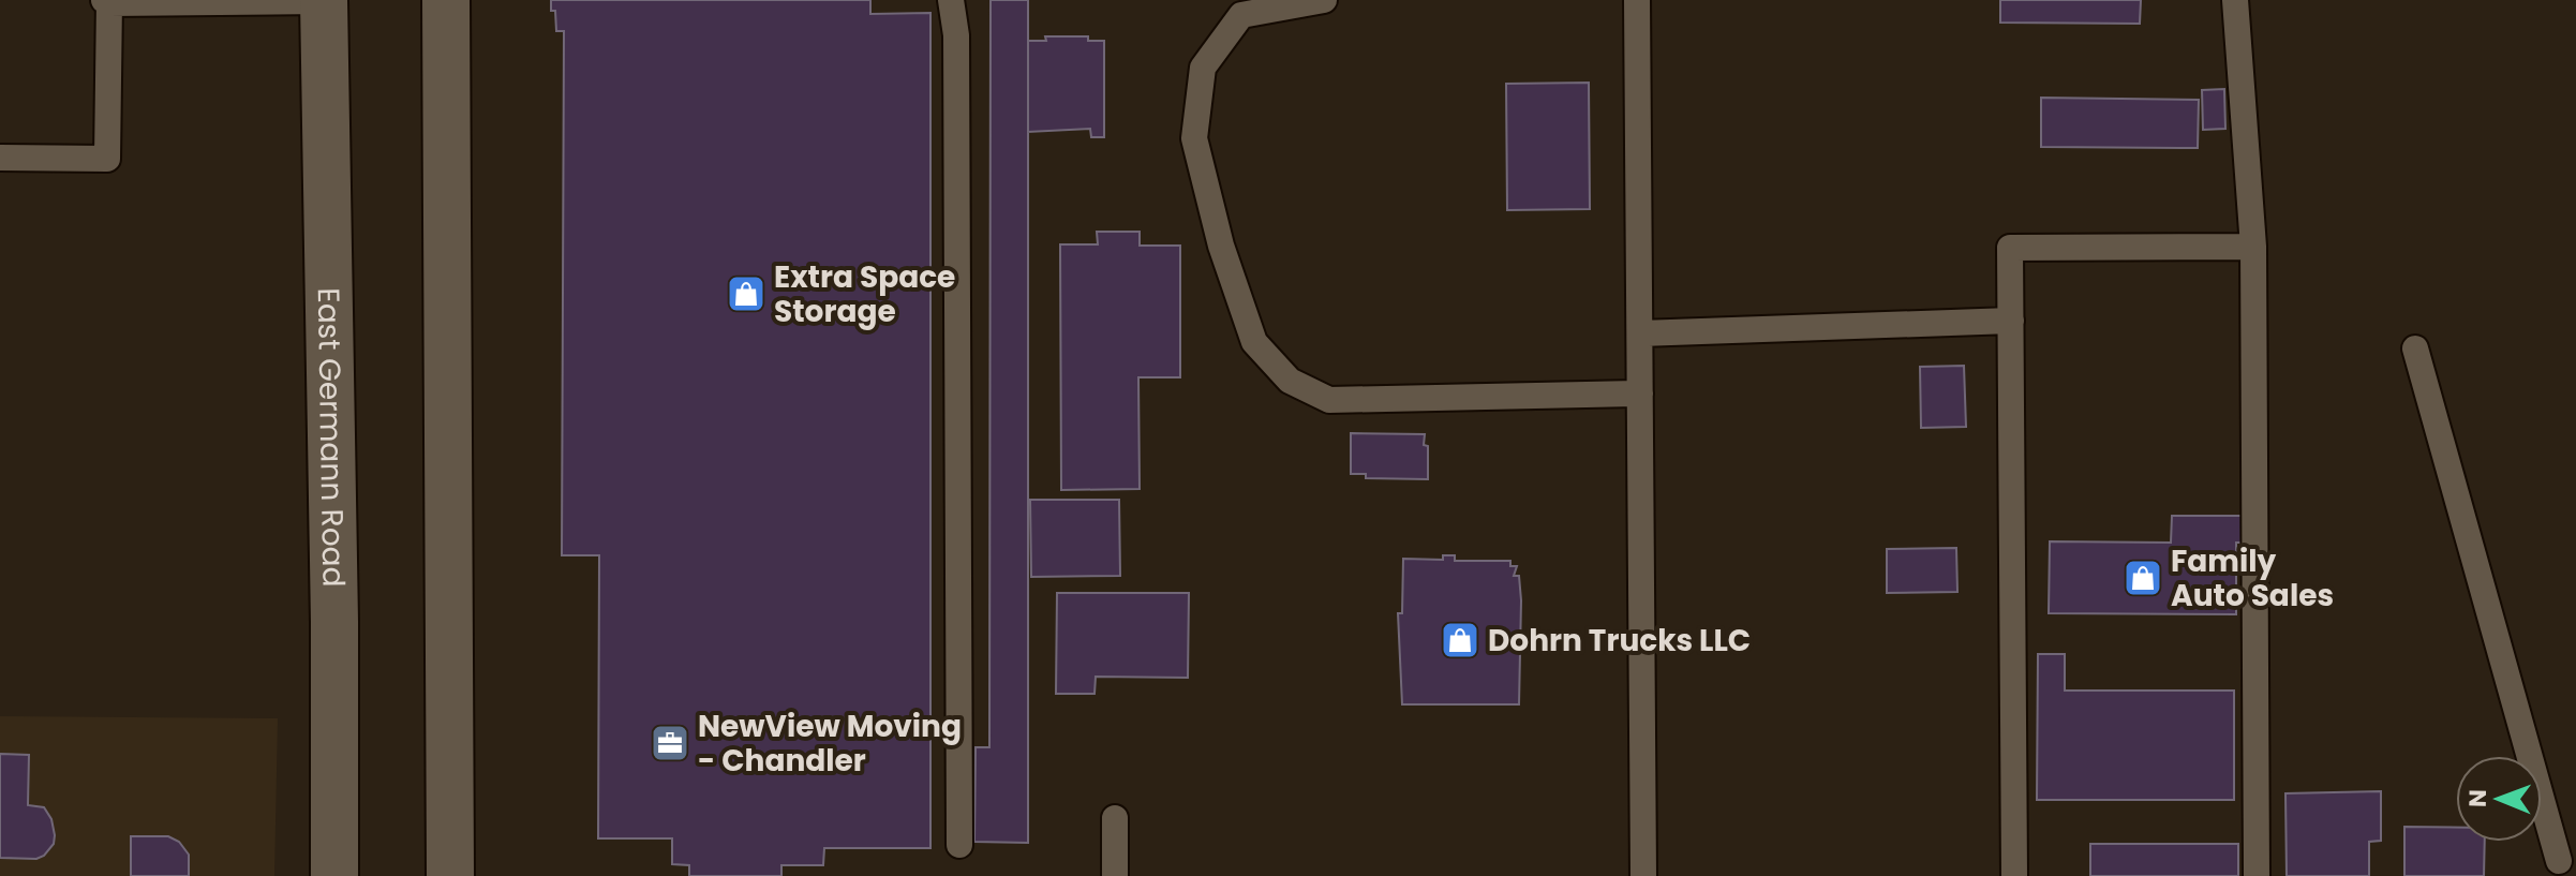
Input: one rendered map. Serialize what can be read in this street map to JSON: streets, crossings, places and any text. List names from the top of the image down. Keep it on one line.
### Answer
{"streets":{"main road":["East Germann Road"]},"places":{"shop":["Extra Space Storage","Family Auto Sales","Dohrn Trucks LLC"],"office":["NewView Moving - Chandler"]},"north":"left"}
